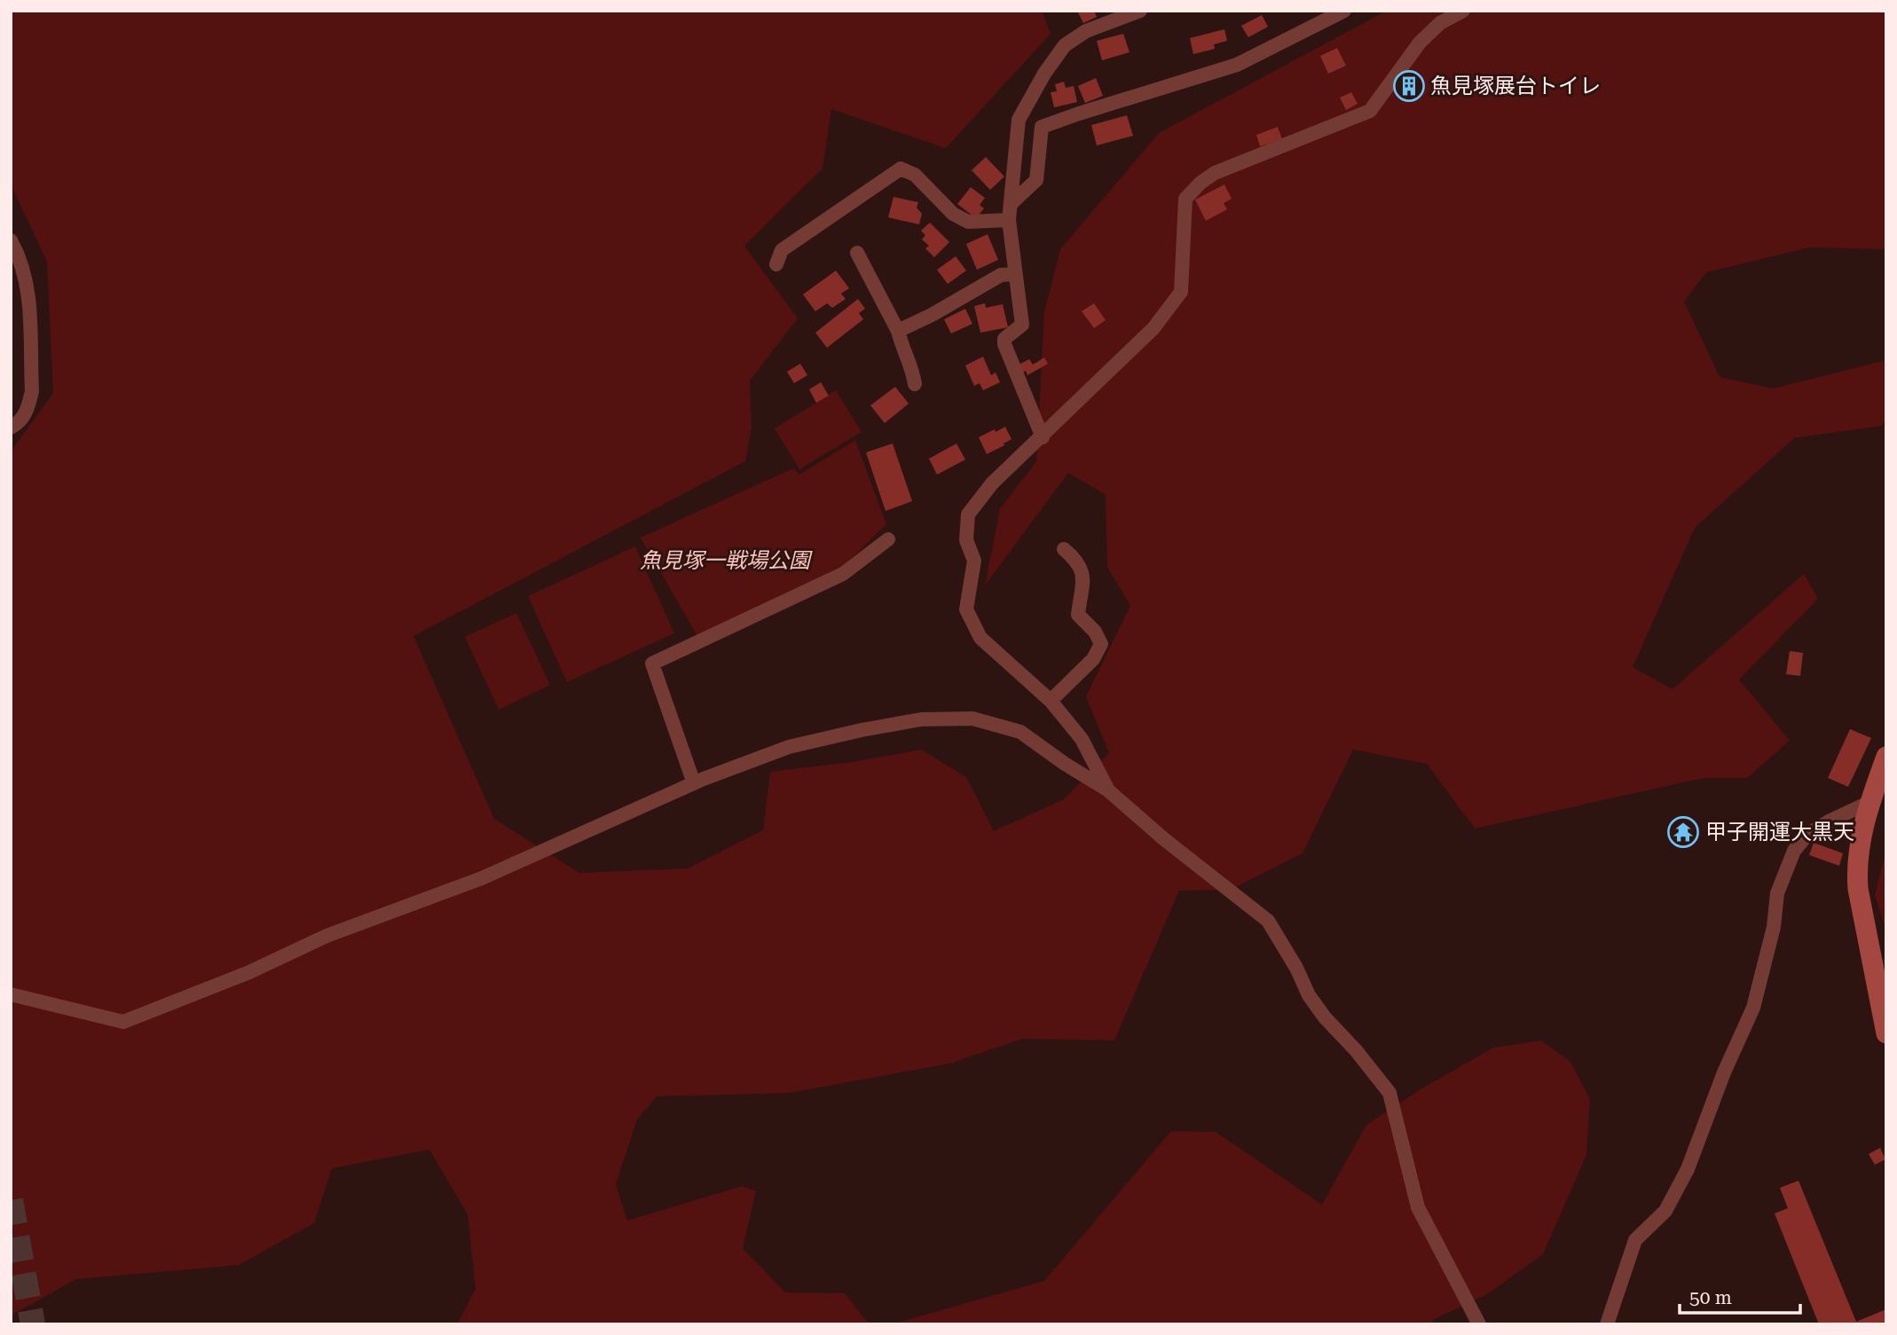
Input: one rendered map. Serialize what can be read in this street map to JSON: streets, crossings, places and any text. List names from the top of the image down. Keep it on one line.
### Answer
{"parks":["魚見塚一戦場公園"],"places":{"building":["魚見塚展台トイレ"],"temple":["甲子開運大黒天"]},"scale_bar":"50 m"}
